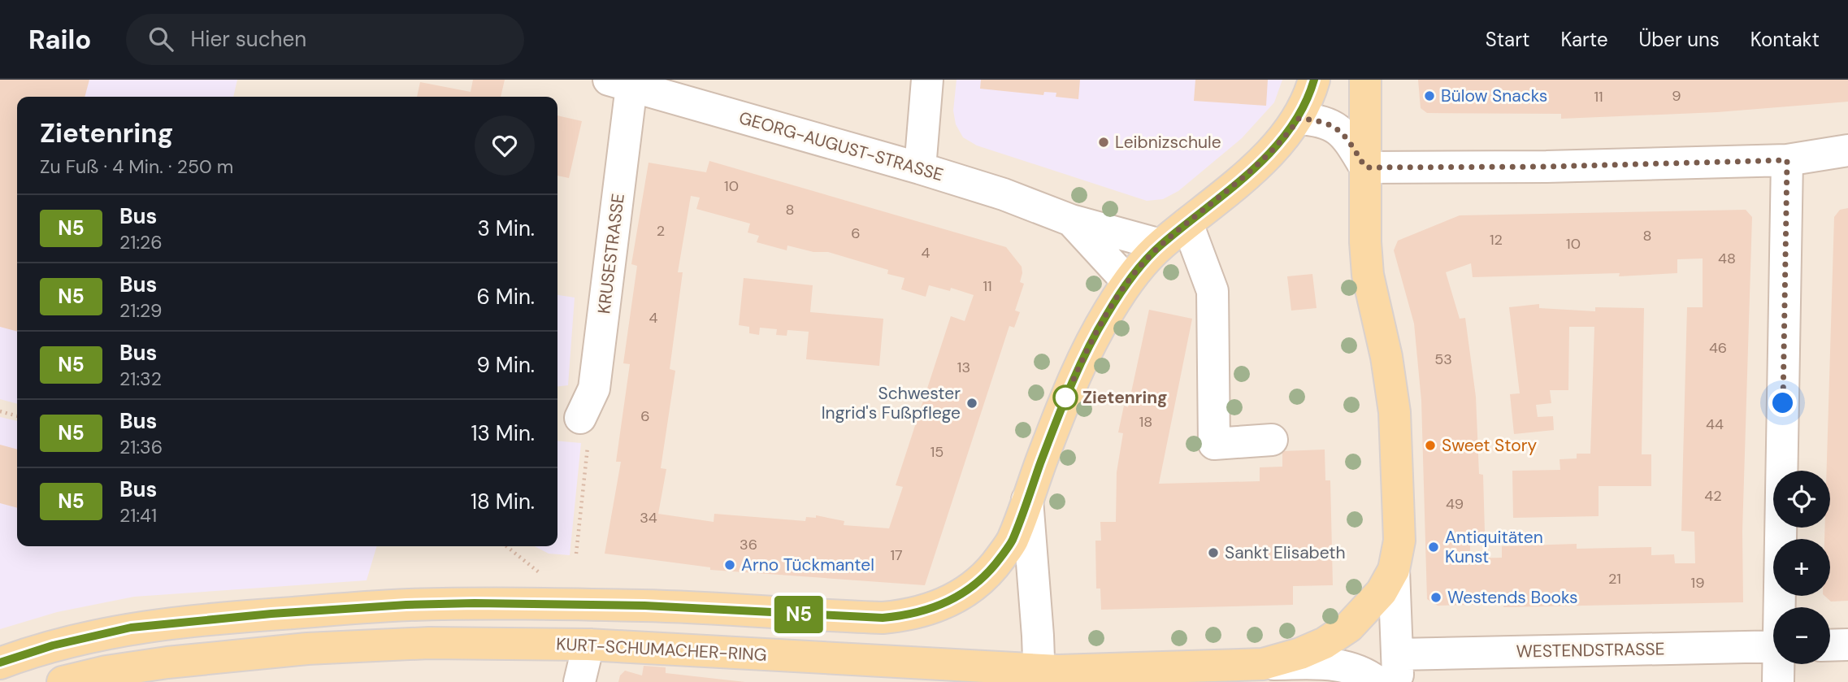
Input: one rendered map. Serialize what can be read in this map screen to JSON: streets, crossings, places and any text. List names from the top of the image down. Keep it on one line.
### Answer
{"streets":{"main road":["KURT-SCHUMACHER-RING"],"street":["GEORG-AUGUST-STRASSE","KRUSESTRASSE","WESTENDSTRASSE"]},"crossings":[["GEORG-AUGUST-STRASSE","KRUSESTRASSE"]],"places":["Bülow Snacks","Leibnizschule","Zietenring","Schwester Ingrid's Fußpflege","Sweet Story","Antiquitäten Kunst","Sankt Elisabeth","Arno Tückmantel","Westends Books"],"lines":["bus line N5"],"house_numbers":["9","11","10","8","2","6","8","12","10","4","48","11","4","46","53","13","6","18","44","15","42","49","34","36","17","21","19"],"page":{"header":"Railo","search":"Hier suchen","nav":["Start","Karte","Über uns","Kontakt"],"on_map":"N5","heading":["Zietenring","Zu Fuß · 4 Min. · 250 m"],"list":[{"mark":"N5","name":"Bus","note":"21:26","value":"3 Min."},{"mark":"N5","name":"Bus","note":"21:29","value":"6 Min."},{"mark":"N5","name":"Bus","note":"21:32","value":"9 Min."},{"mark":"N5","name":"Bus","note":"21:36","value":"13 Min."},{"mark":"N5","name":"Bus","note":"21:41","value":"18 Min."}],"map_buttons":["+","−"]}}
